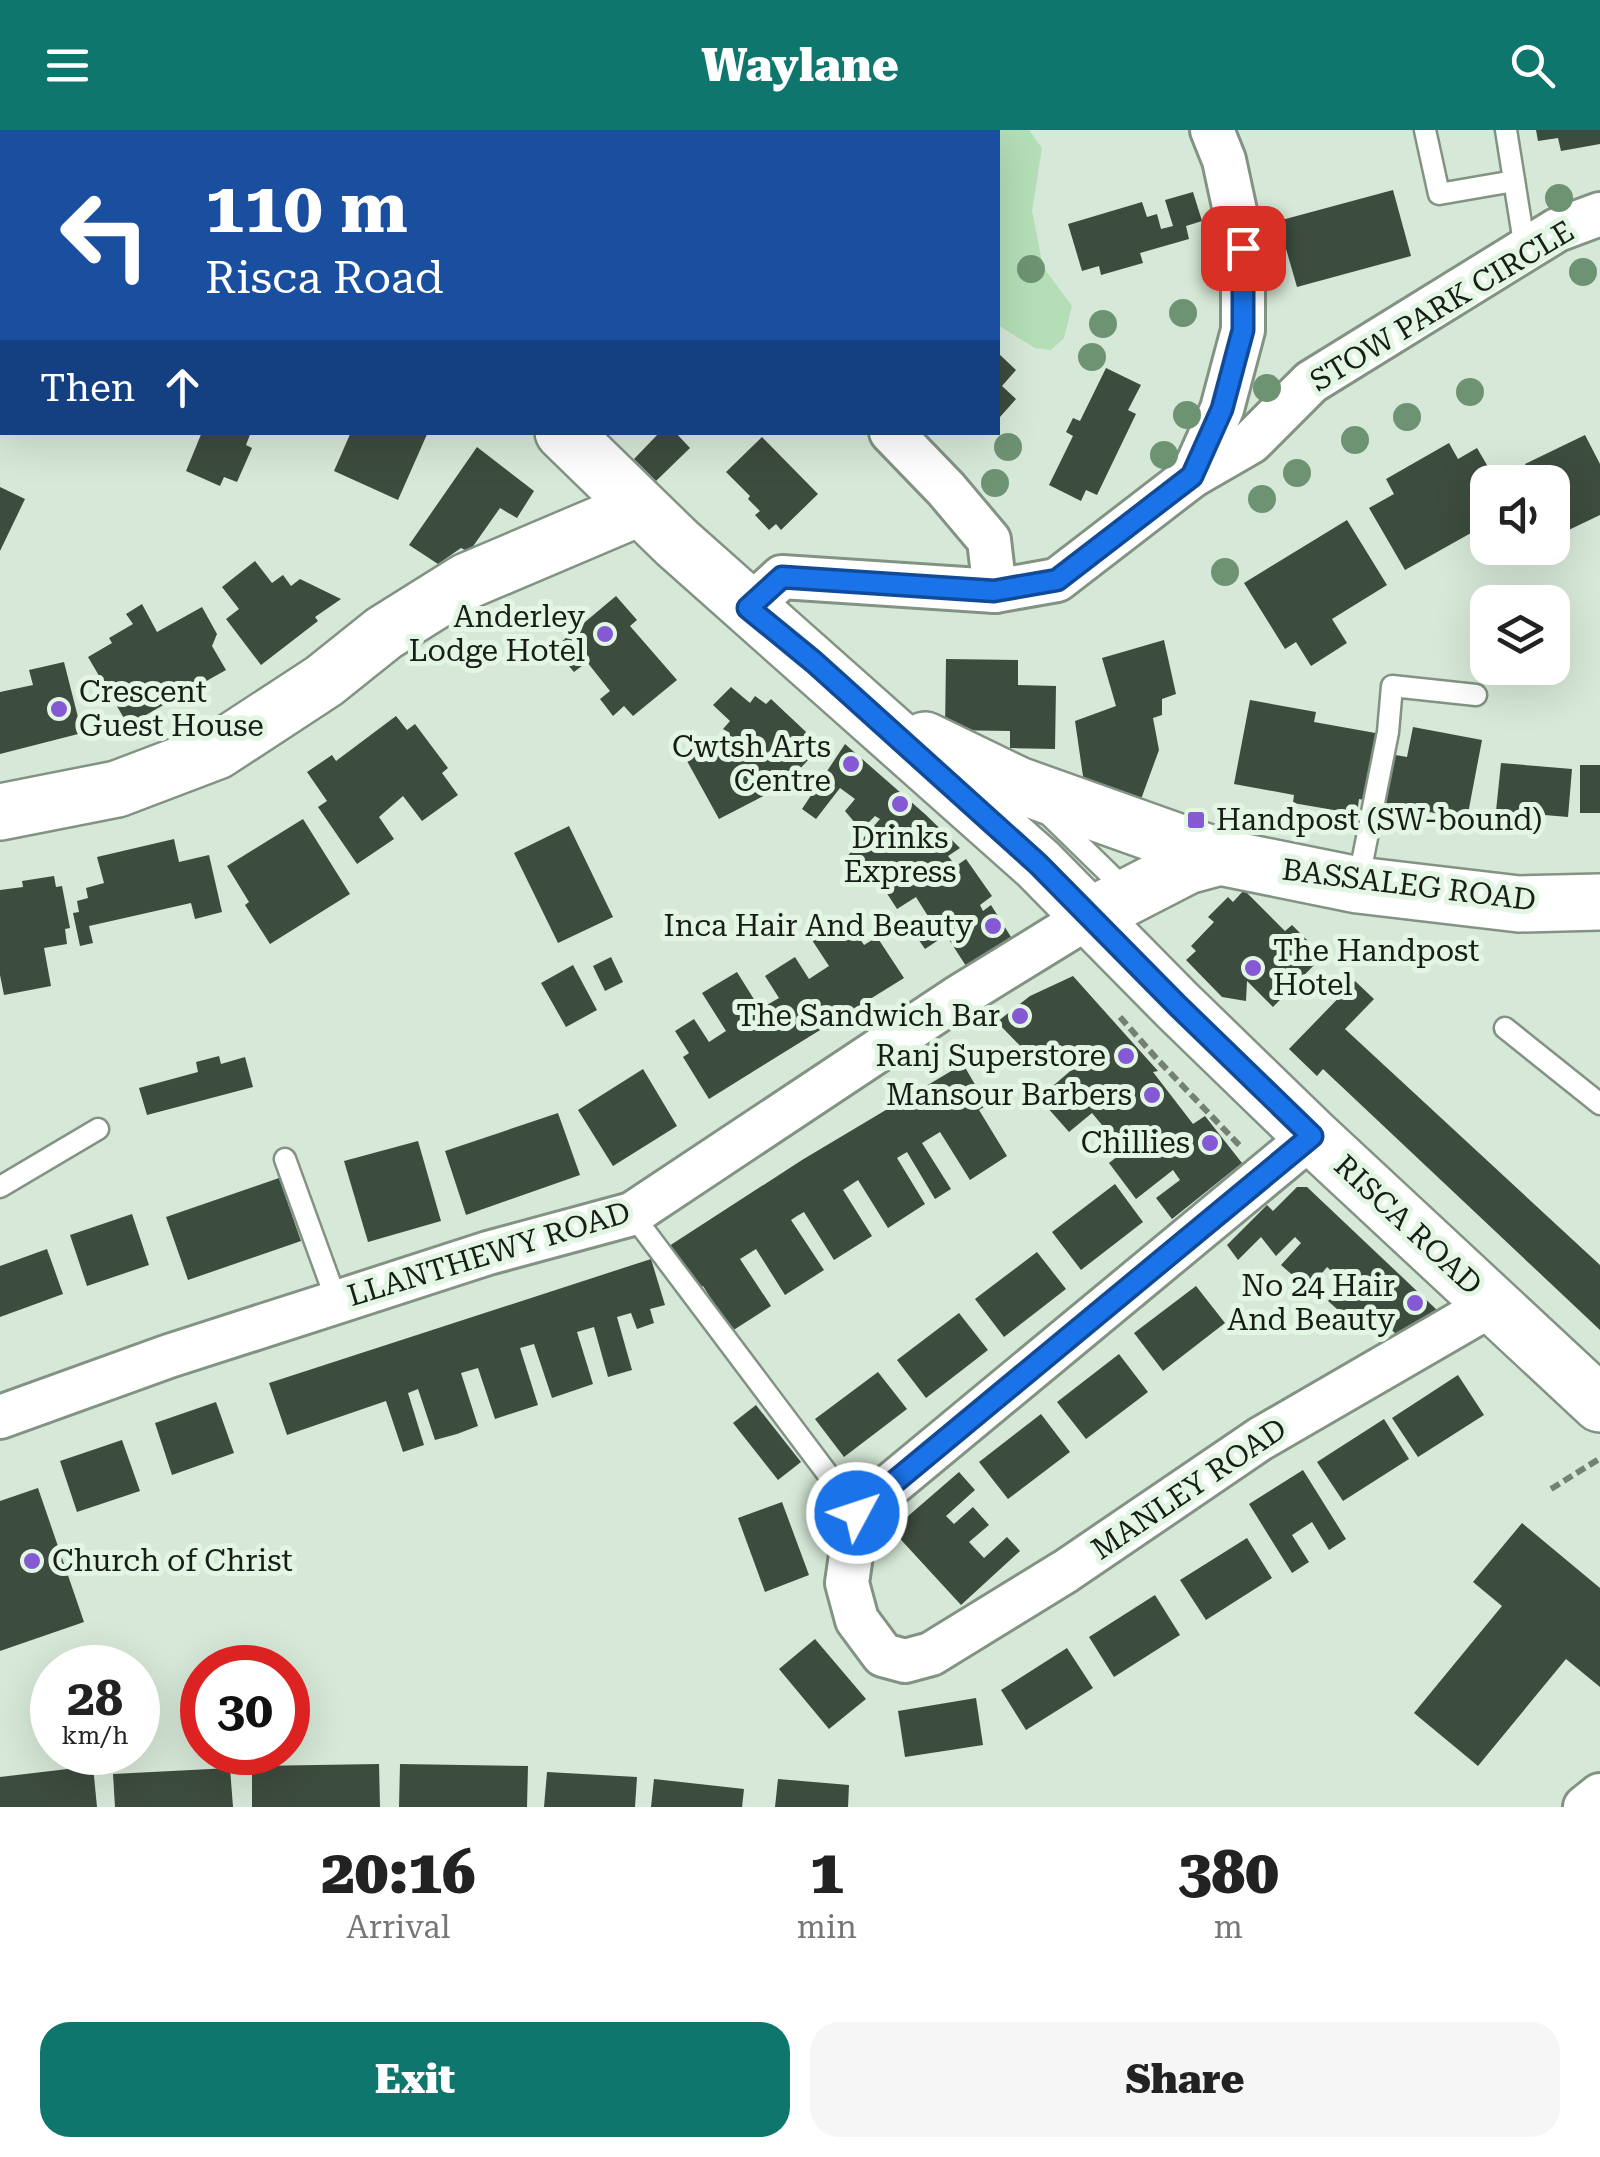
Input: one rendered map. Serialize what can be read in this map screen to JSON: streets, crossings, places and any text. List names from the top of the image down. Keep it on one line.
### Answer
{"streets":{"main road":["BASSALEG ROAD","RISCA ROAD"],"street":["STOW PARK CIRCLE","LLANTHEWY ROAD","MANLEY ROAD"]},"crossings":[["BASSALEG ROAD","RISCA ROAD"],["BASSALEG ROAD","LLANTHEWY ROAD"],["RISCA ROAD","LLANTHEWY ROAD"],["RISCA ROAD","MANLEY ROAD"]],"places":{"other":["Anderley Lodge Hotel","Crescent Guest House","Cwtsh Arts Centre","Drinks Express","Inca Hair And Beauty","The Handpost Hotel","The Sandwich Bar","Ranj Superstore","Mansour Barbers","Chillies","No 24 Hair And Beauty","Church of Christ"],"transit":["Handpost (SW-bound)"]},"page":{"header":"Waylane","turn":["110 m","Risca Road"],"then":"Then","speed":"28 km/h","limit":"30","eta":["20:16","Arrival","1","min","380","m"],"buttons":["Exit","Share"]}}
